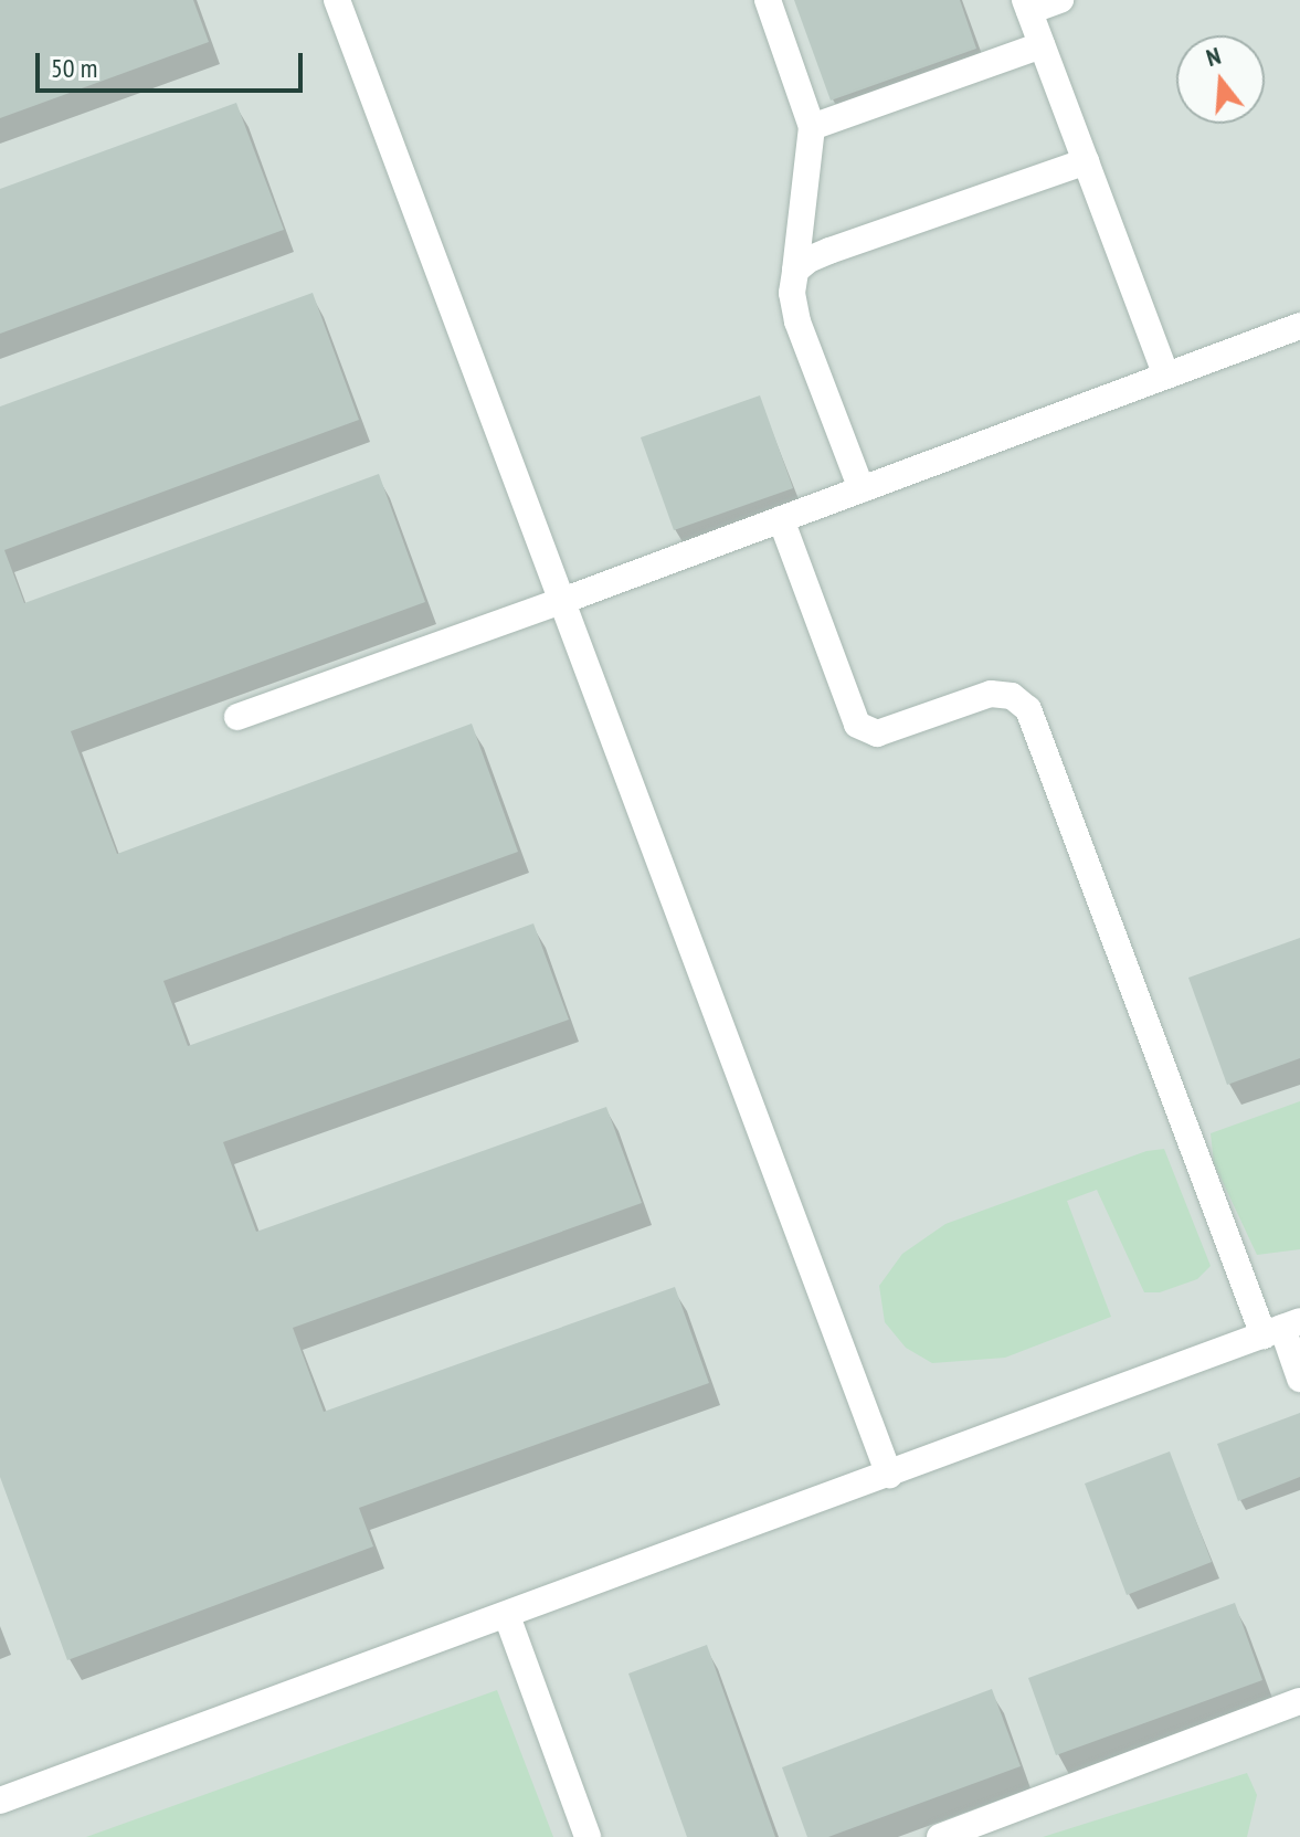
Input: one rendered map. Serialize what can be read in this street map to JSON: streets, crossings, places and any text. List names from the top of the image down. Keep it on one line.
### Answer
{"scale_bar":"50 m","north":"top"}
